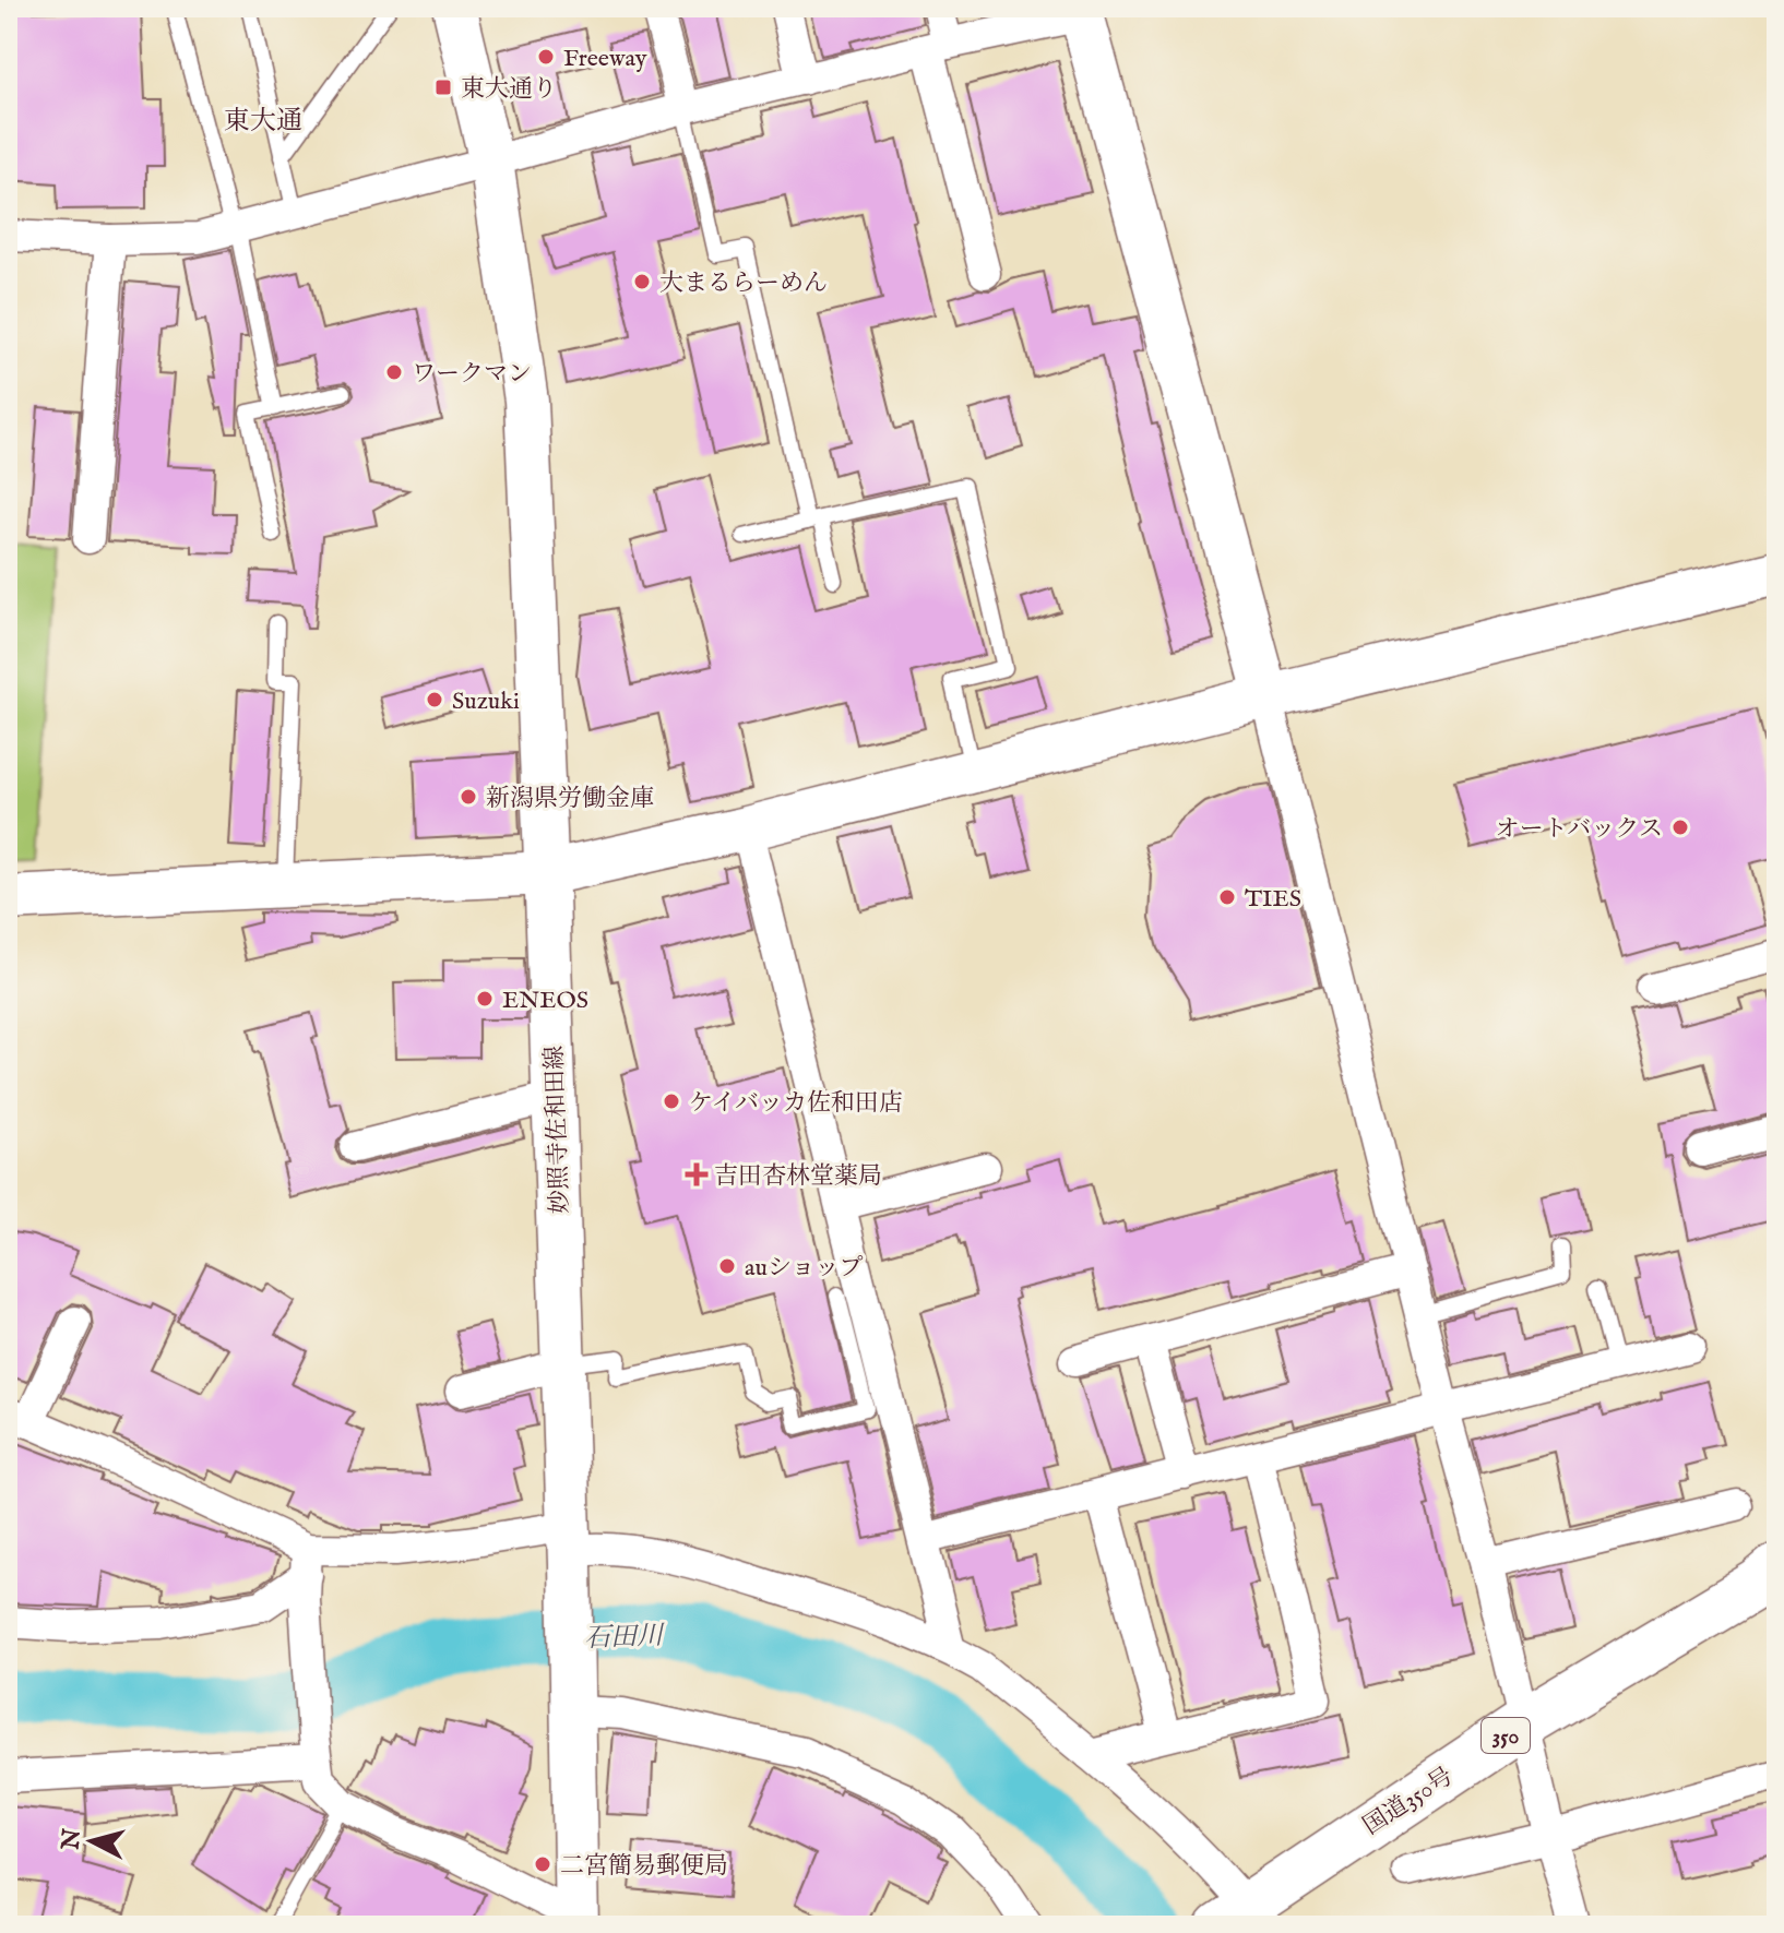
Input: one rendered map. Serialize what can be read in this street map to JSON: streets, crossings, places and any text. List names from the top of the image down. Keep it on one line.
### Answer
{"streets":{"highway":["350","国道350号"],"street":["妙照寺佐和田線"]},"districts":["東大通"],"water":["石田川"],"places":{"other":["Freeway","大まるらーめん","ワークマン","Suzuki","新潟県労働金庫","オートバックス","TIES","ENEOS","ケイバッカ佐和田店","auショップ","二宮簡易郵便局"],"transit":["東大通り"],"health":["吉田杏林堂薬局"]},"north":"left"}
